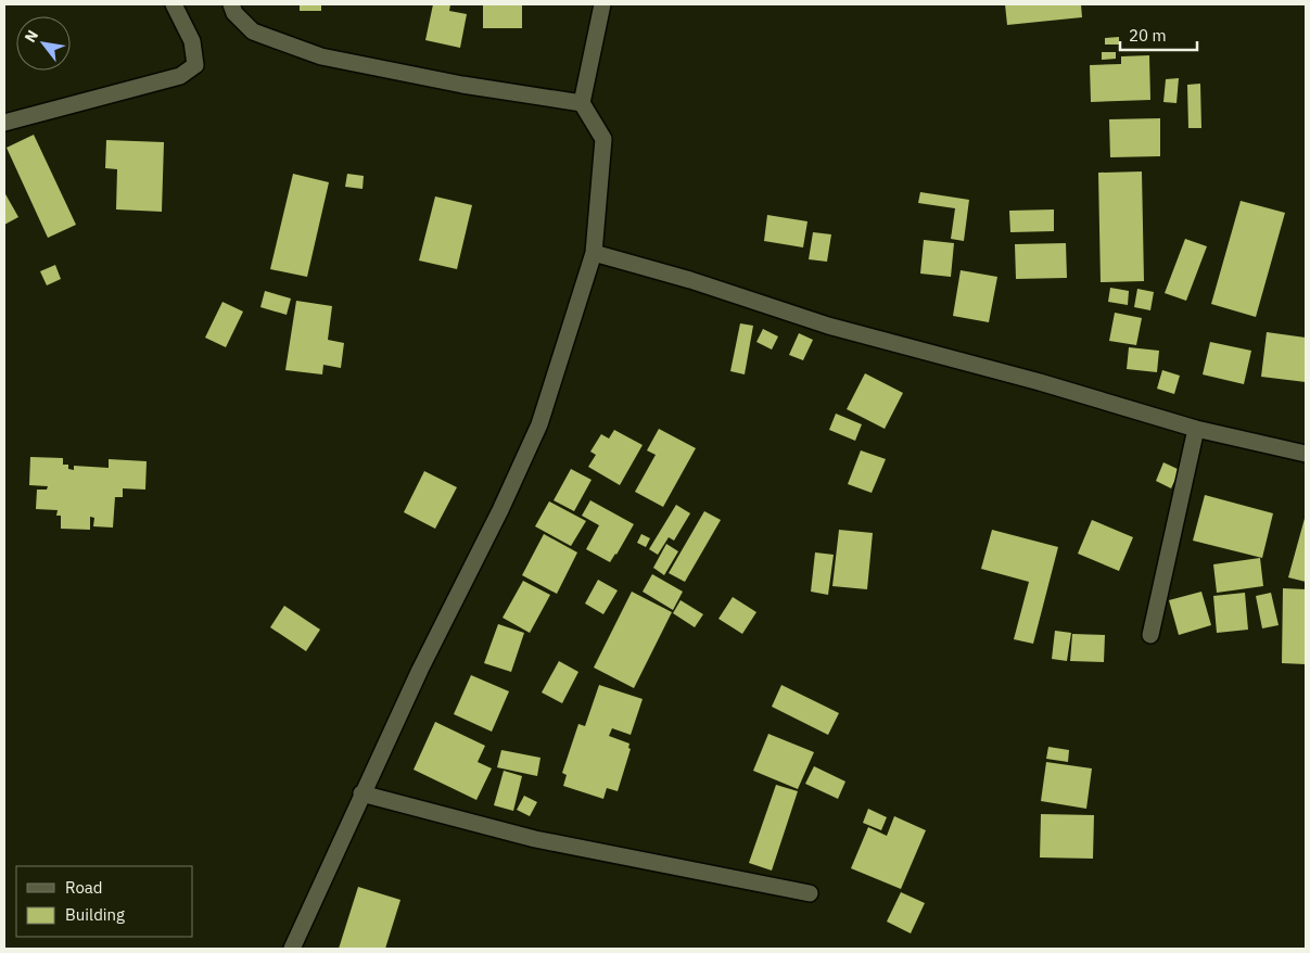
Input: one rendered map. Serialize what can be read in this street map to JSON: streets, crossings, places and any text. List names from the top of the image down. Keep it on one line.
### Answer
{"legend":["Road","Building"],"scale_bar":"20 m","north":"top left"}
